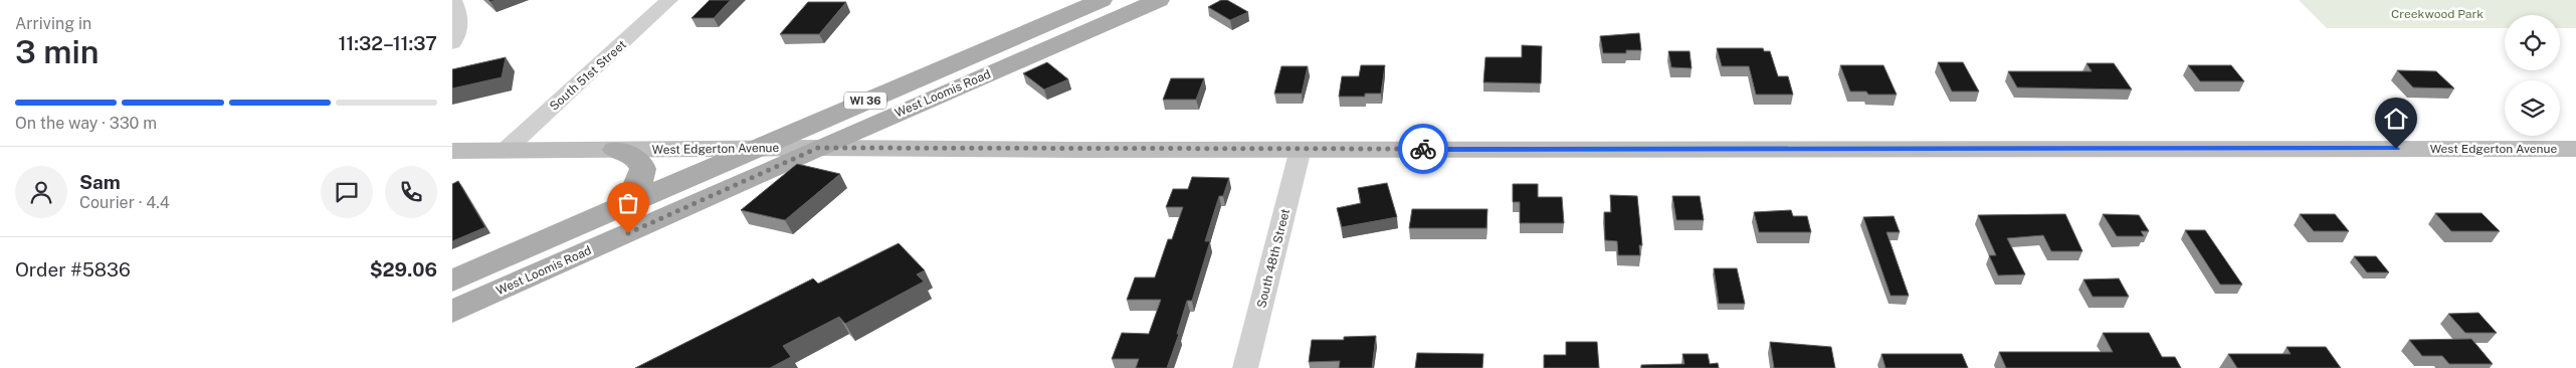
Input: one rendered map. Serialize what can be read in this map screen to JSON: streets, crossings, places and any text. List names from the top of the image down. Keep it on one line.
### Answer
{"streets":{"main road":["West Loomis Road","WI 36"],"street":["South 51st Street","West Edgerton Avenue","South 48th Street"]},"crossings":[["South 51st Street","West Edgerton Avenue"],["West Loomis Road","West Edgerton Avenue"],["West Edgerton Avenue","South 48th Street"]],"parks":["Creekwood Park"],"page":{"heading":["3 min","Arriving in","11:32–11:37"],"panel":["Sam","Courier · 4.4","Order #5836","$29.06"],"bar":"On the way · 330 m"}}
